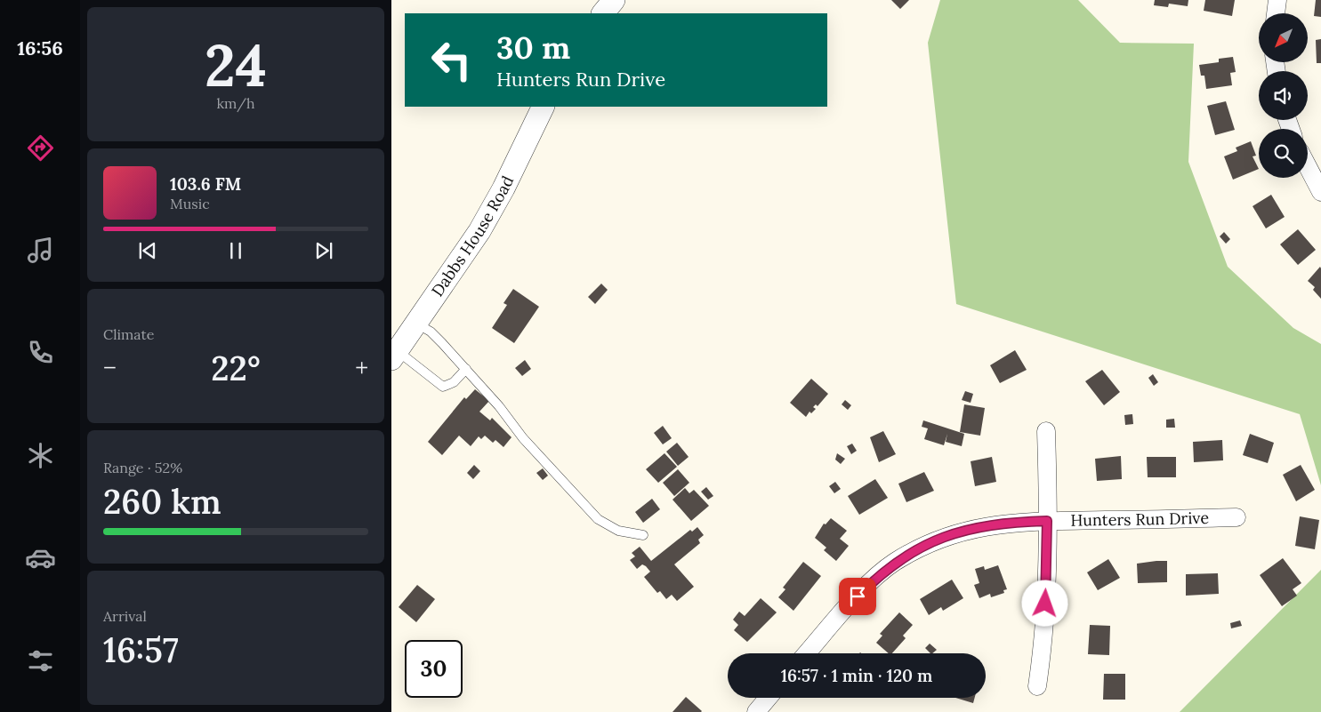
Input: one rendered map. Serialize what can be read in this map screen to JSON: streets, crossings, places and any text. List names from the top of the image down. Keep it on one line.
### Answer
{"streets":{"street":["Dabbs House Road","Hunters Run Drive"]},"north":"bottom left","page":{"tabs":"16:56","tile":[["24","km/h"],"Climate",["Range · 52%","260 km"],["Arrival","16:57"]],"turn":["30 m","Hunters Run Drive"],"song":["103.6 FM","Music"],"heat":["−","22°","+"],"limit":"30","trip":"16:57 · 1 min · 120 m"}}
